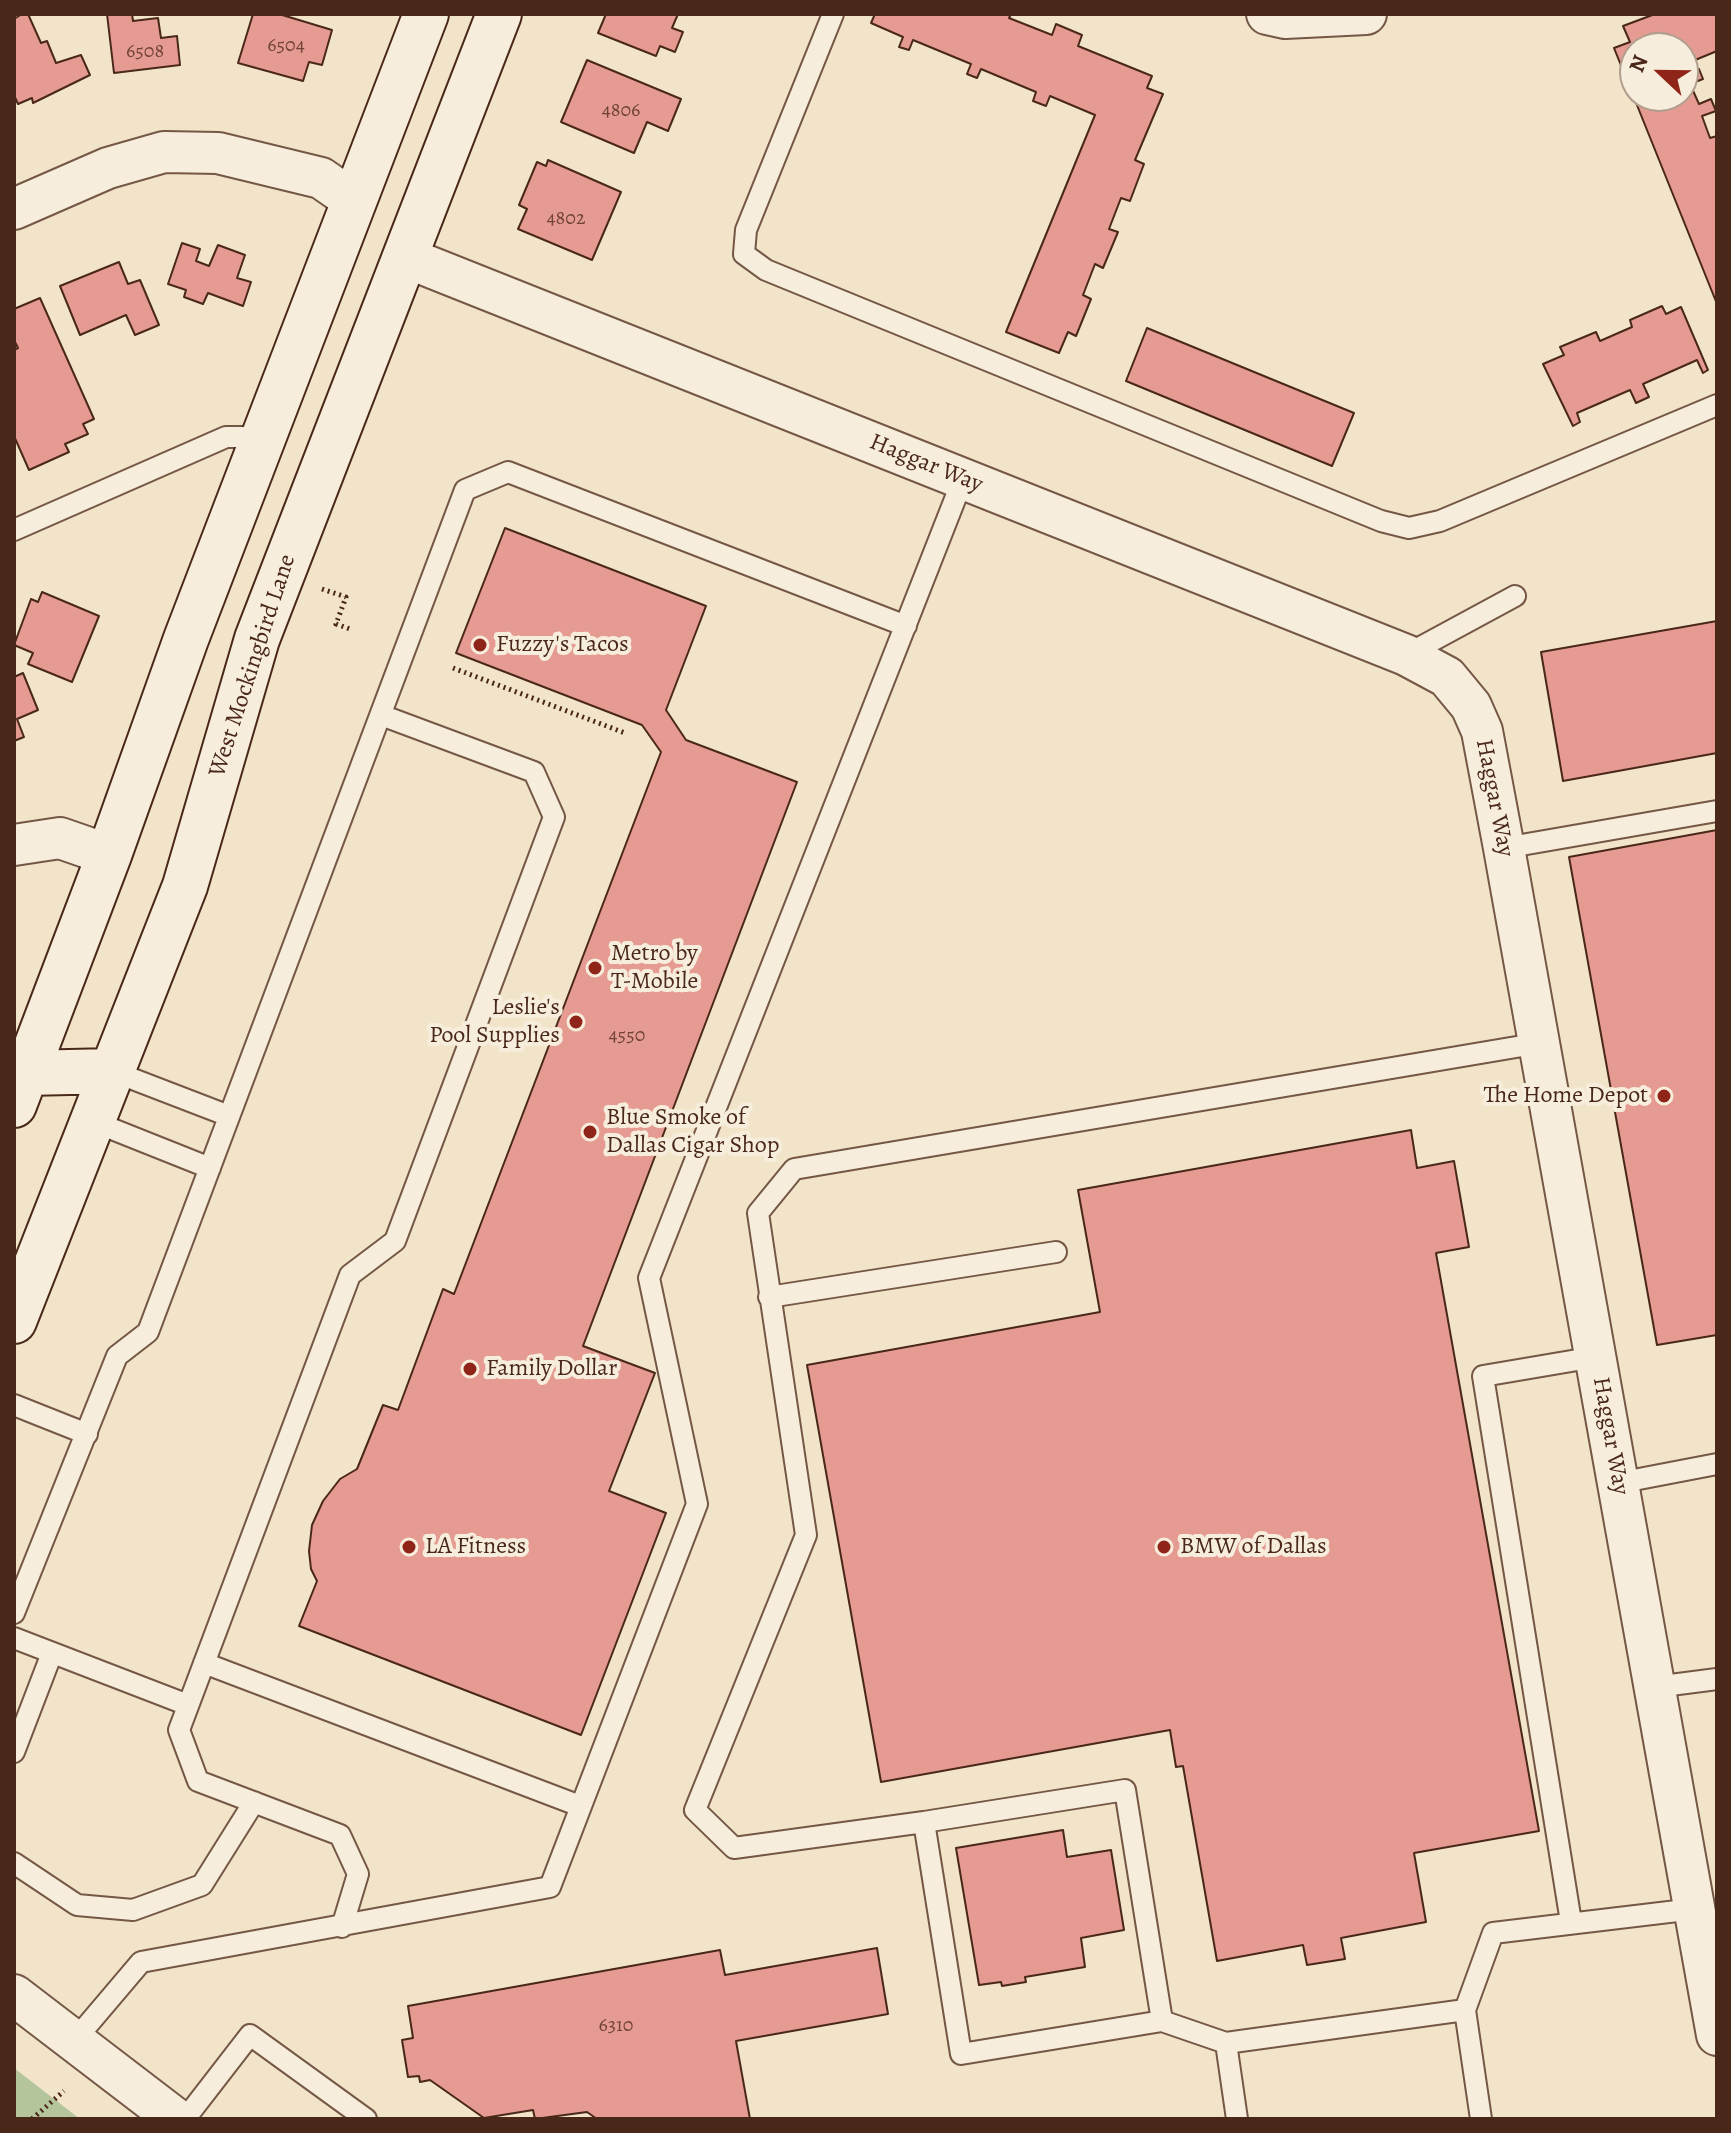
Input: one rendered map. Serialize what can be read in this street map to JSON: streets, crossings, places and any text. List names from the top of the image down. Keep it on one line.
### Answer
{"streets":{"main road":["West Mockingbird Lane"],"street":["Haggar Way"]},"crossings":[["Haggar Way","West Mockingbird Lane"]],"places":["Fuzzy's Tacos","Metro by T-Mobile","Leslie's Pool Supplies","The Home Depot","Blue Smoke of Dallas Cigar Shop","Family Dollar","LA Fitness","BMW of Dallas"],"house_numbers":["6504","6508","4806","4802","4550","6310"],"north":"left"}
